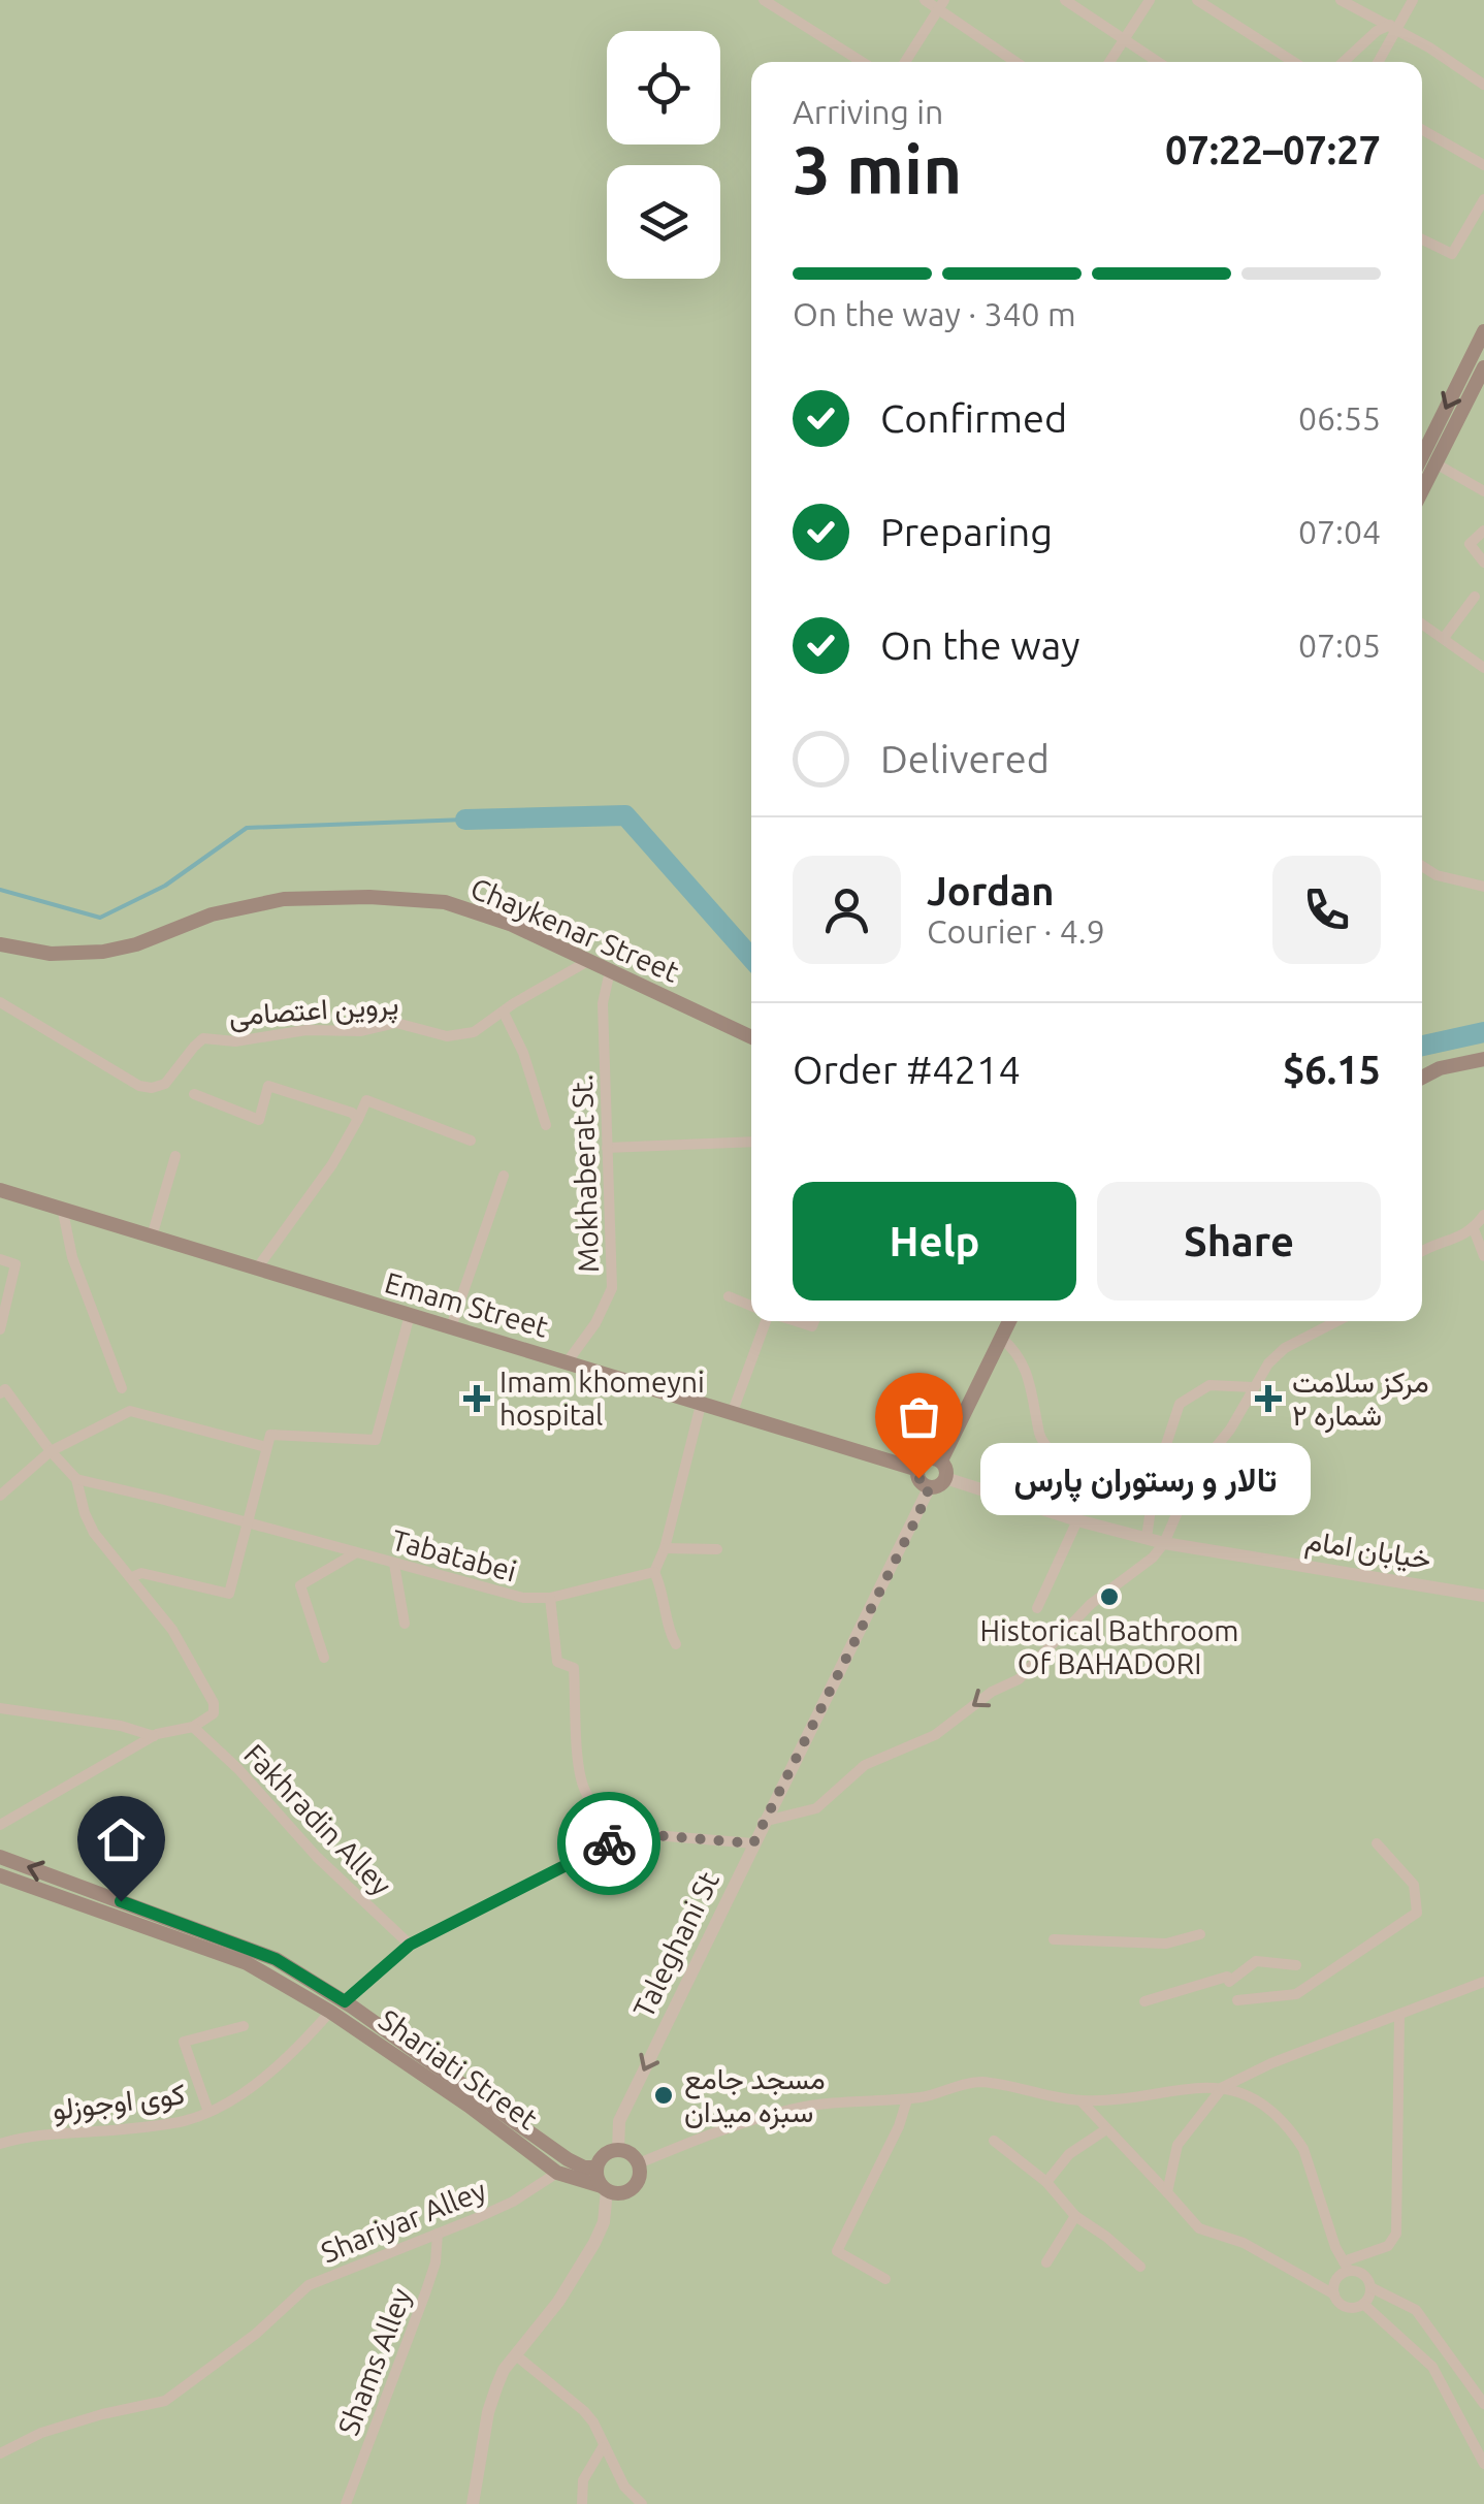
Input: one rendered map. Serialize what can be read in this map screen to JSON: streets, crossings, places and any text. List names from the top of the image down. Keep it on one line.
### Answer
{"streets":{"main road":["Chaykenar Street","Emam Street","Shariati Street"],"street":["پروین اعتصامی","Mokhaberat St.","خیابان امام","Tabatabei","Fakhradin Alley","Taleghani St","کوی اوجوزلو","Shariyar Alley","Shams Alley"]},"crossings":[["Chaykenar Street","پروین اعتصامی"],["Chaykenar Street","Mokhaberat St."],["Mokhaberat St.","Emam Street"],["Emam Street","خیابان امام"],["Emam Street","Taleghani St"],["خیابان امام","Taleghani St"],["Taleghani St","Shariati Street"],["Shariati Street","کوی اوجوزلو"],["Shariati Street","Shariyar Alley"],["Shariyar Alley","Shams Alley"]],"one_way":["Taleghani St"],"places":{"health":["Imam khomeyni hospital","مرکز سلامت شماره ۲"],"other":["تالار و رستوران پارس","Historical Bathroom Of BAHADORI","مسجد جامع سبزه میدان"]},"page":{"heading":["3 min","Arriving in","07:22–07:27"],"panel":["Jordan","Courier · 4.9","Order #4214","$6.15"],"bar":"On the way · 340 m","list":[["Confirmed","06:55"],["Preparing","07:04"],["On the way","07:05"],"Delivered"],"buttons":["Help","Share"],"bubble":"تالار و رستوران پارس"}}
